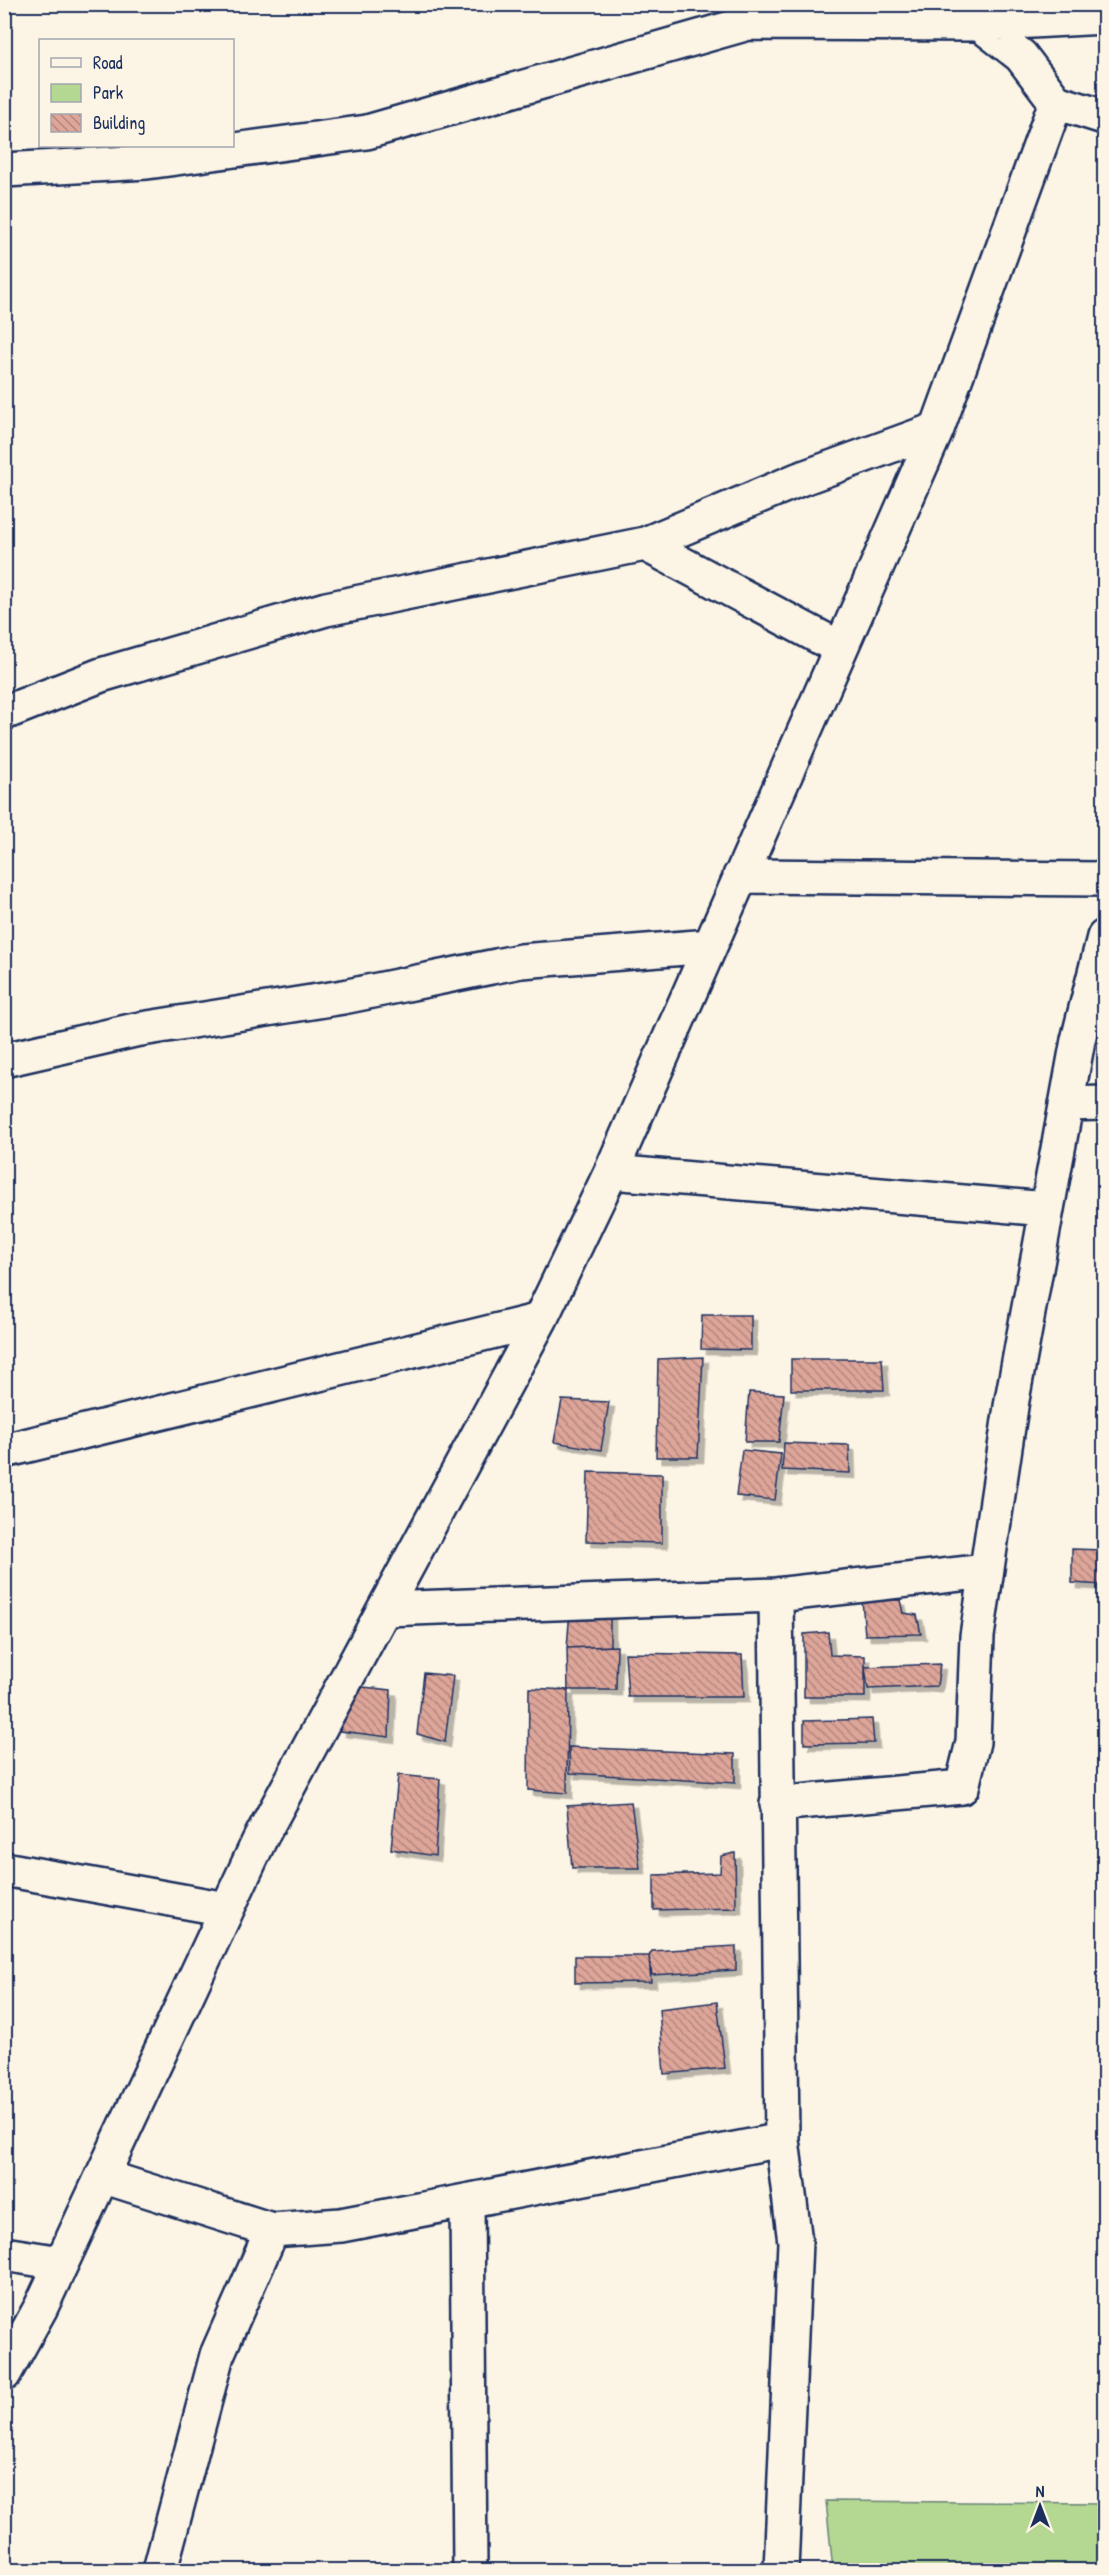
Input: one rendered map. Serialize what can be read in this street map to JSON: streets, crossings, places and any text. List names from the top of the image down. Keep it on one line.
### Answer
{"legend":["Road","Park","Building"],"north":"top"}
